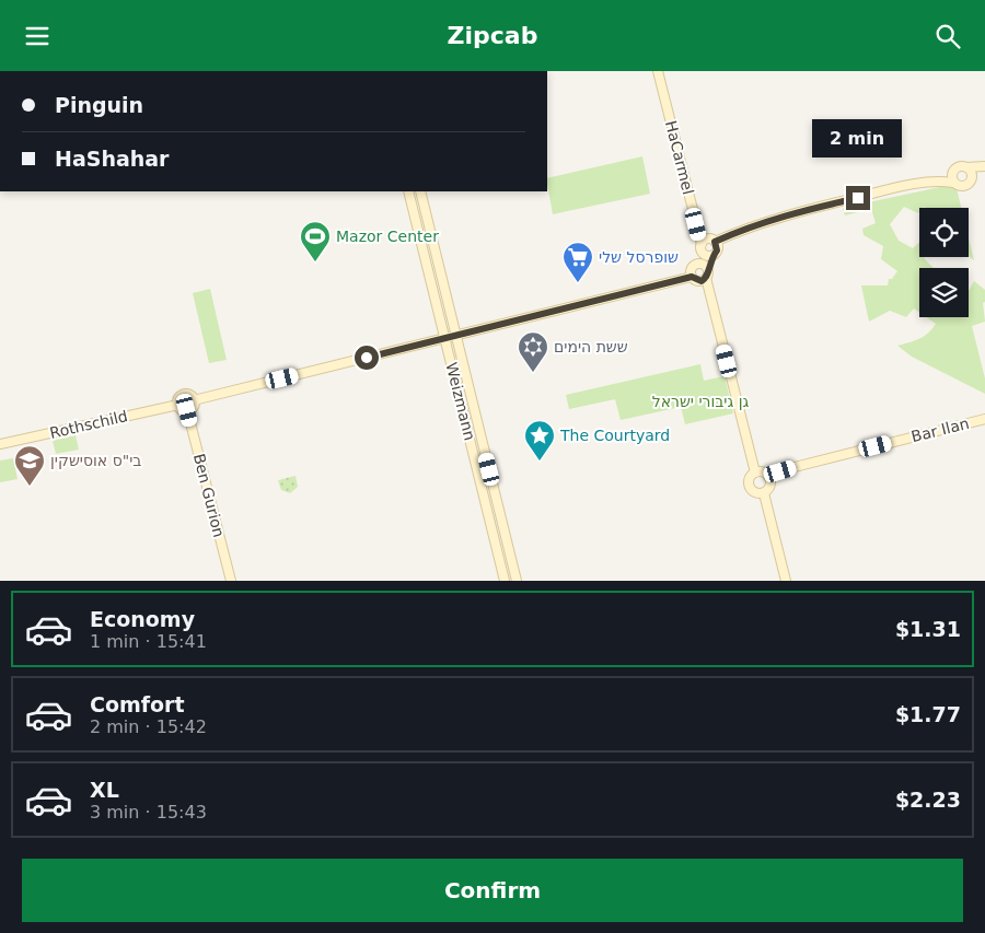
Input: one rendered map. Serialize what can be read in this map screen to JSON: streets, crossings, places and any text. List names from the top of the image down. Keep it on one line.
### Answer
{"streets":{"street":["HaCarmel","Weizmann","Rothschild","Bar Ilan","Ben Gurion"]},"crossings":[["Rothschild","Ben Gurion"]],"parks":["גן גיבורי ישראל"],"places":{"sports":["Mazor Center"],"supermarket":["שופרסל שלי"],"synagogue":["ששת הימים"],"place":["The Courtyard"],"school or university":["בי\"ס אוסישקין"]},"page":{"header":"Zipcab","banner":["Pinguin","HaShahar"],"bubble":"2 min","list":[{"name":"Economy","note":"1 min · 15:41","value":"$1.31"},{"name":"Comfort","note":"2 min · 15:42","value":"$1.77"},{"name":"XL","note":"3 min · 15:43","value":"$2.23"}],"buttons":"Confirm"}}
